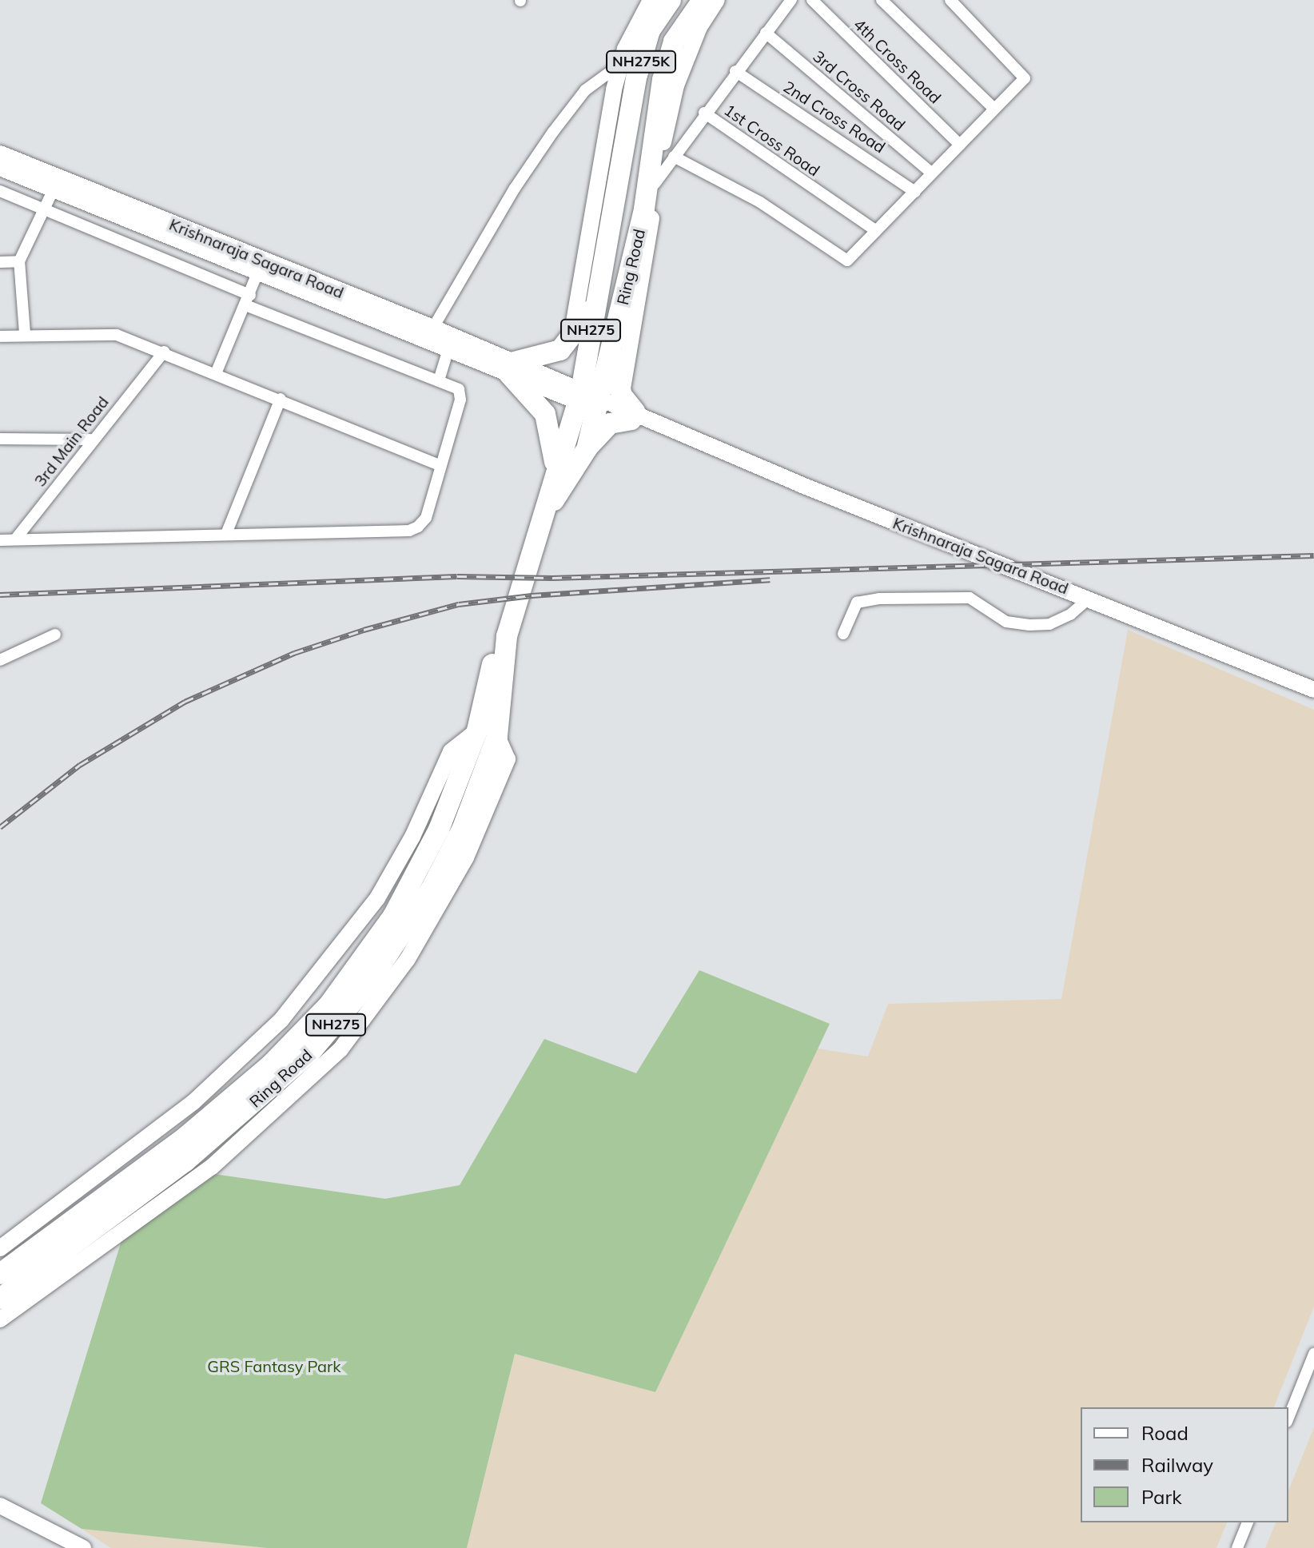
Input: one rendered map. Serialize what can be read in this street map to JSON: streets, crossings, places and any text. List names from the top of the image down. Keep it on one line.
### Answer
{"streets":{"highway":["NH275K","Ring Road","NH275"],"street":["4th Cross Road","3rd Cross Road","2nd Cross Road","1st Cross Road","Krishnaraja Sagara Road","3rd Main Road"]},"crossings":[["Krishnaraja Sagara Road","Ring Road"]],"parks":["GRS Fantasy Park"],"legend":["Road","Railway","Park"]}
